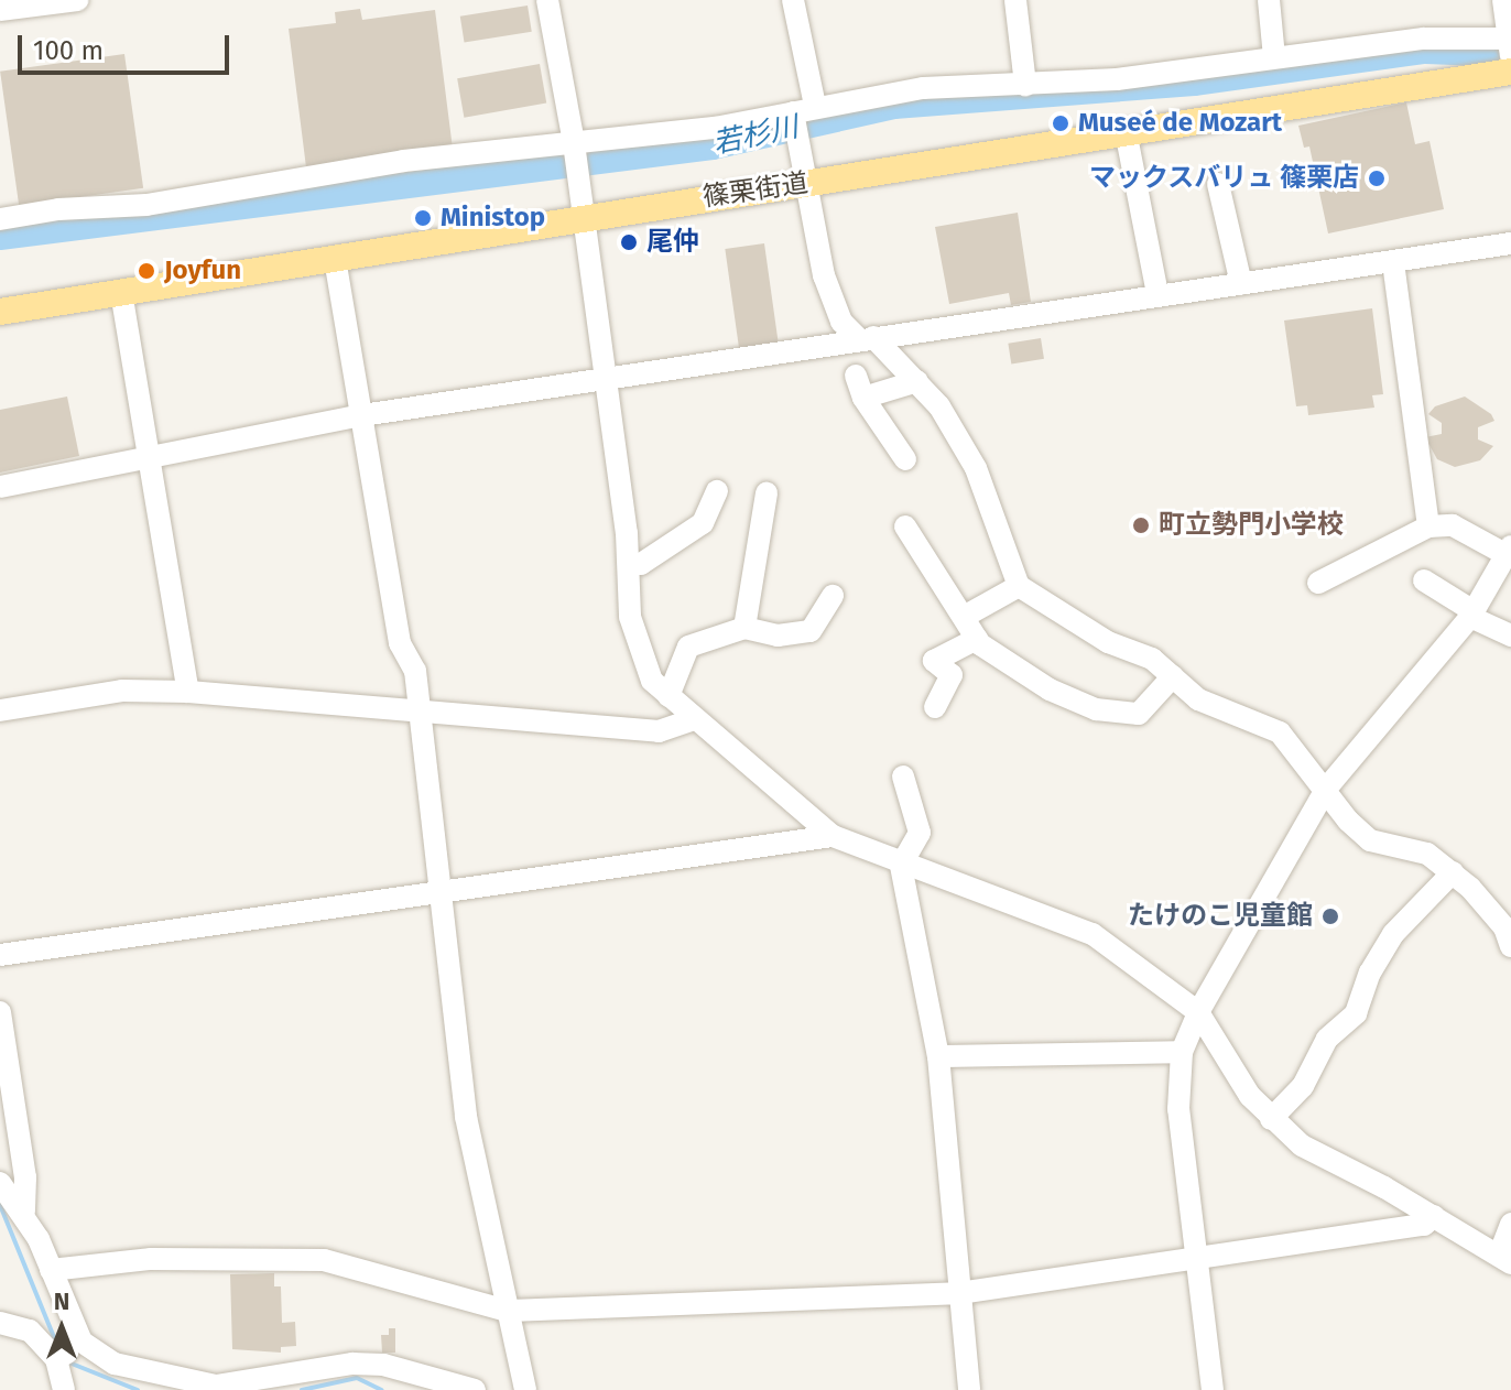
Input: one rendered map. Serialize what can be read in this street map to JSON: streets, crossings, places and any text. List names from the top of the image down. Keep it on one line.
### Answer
{"streets":{"main road":["篠栗街道"]},"water":["若杉川"],"places":["Museé de Mozart","マックスバリュ 篠栗店","Ministop","尾仲","Joyfun","町立勢門小学校","たけのこ児童館"],"scale_bar":"100 m","north":"top"}
